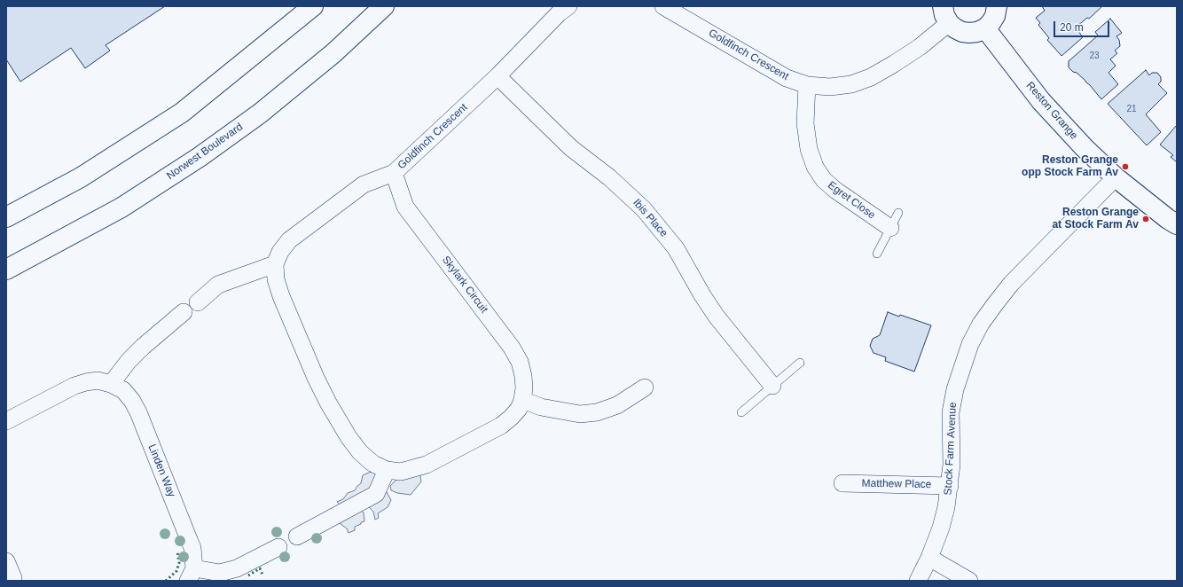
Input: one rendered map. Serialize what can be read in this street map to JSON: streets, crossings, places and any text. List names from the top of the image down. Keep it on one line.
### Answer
{"streets":{"main road":["Reston Grange","Norwest Boulevard"],"street":["Goldfinch Crescent","Egret Close","Ibis Place","Skylark Circuit","Stock Farm Avenue","Linden Way","Matthew Place"]},"crossings":[["Goldfinch Crescent","Egret Close"],["Goldfinch Crescent","Ibis Place"],["Goldfinch Crescent","Skylark Circuit"],["Reston Grange","Stock Farm Avenue"],["Stock Farm Avenue","Matthew Place"]],"places":["Reston Grange opp Stock Farm Av","Reston Grange at Stock Farm Av"],"house_numbers":["23","21"],"scale_bar":"20 m"}
